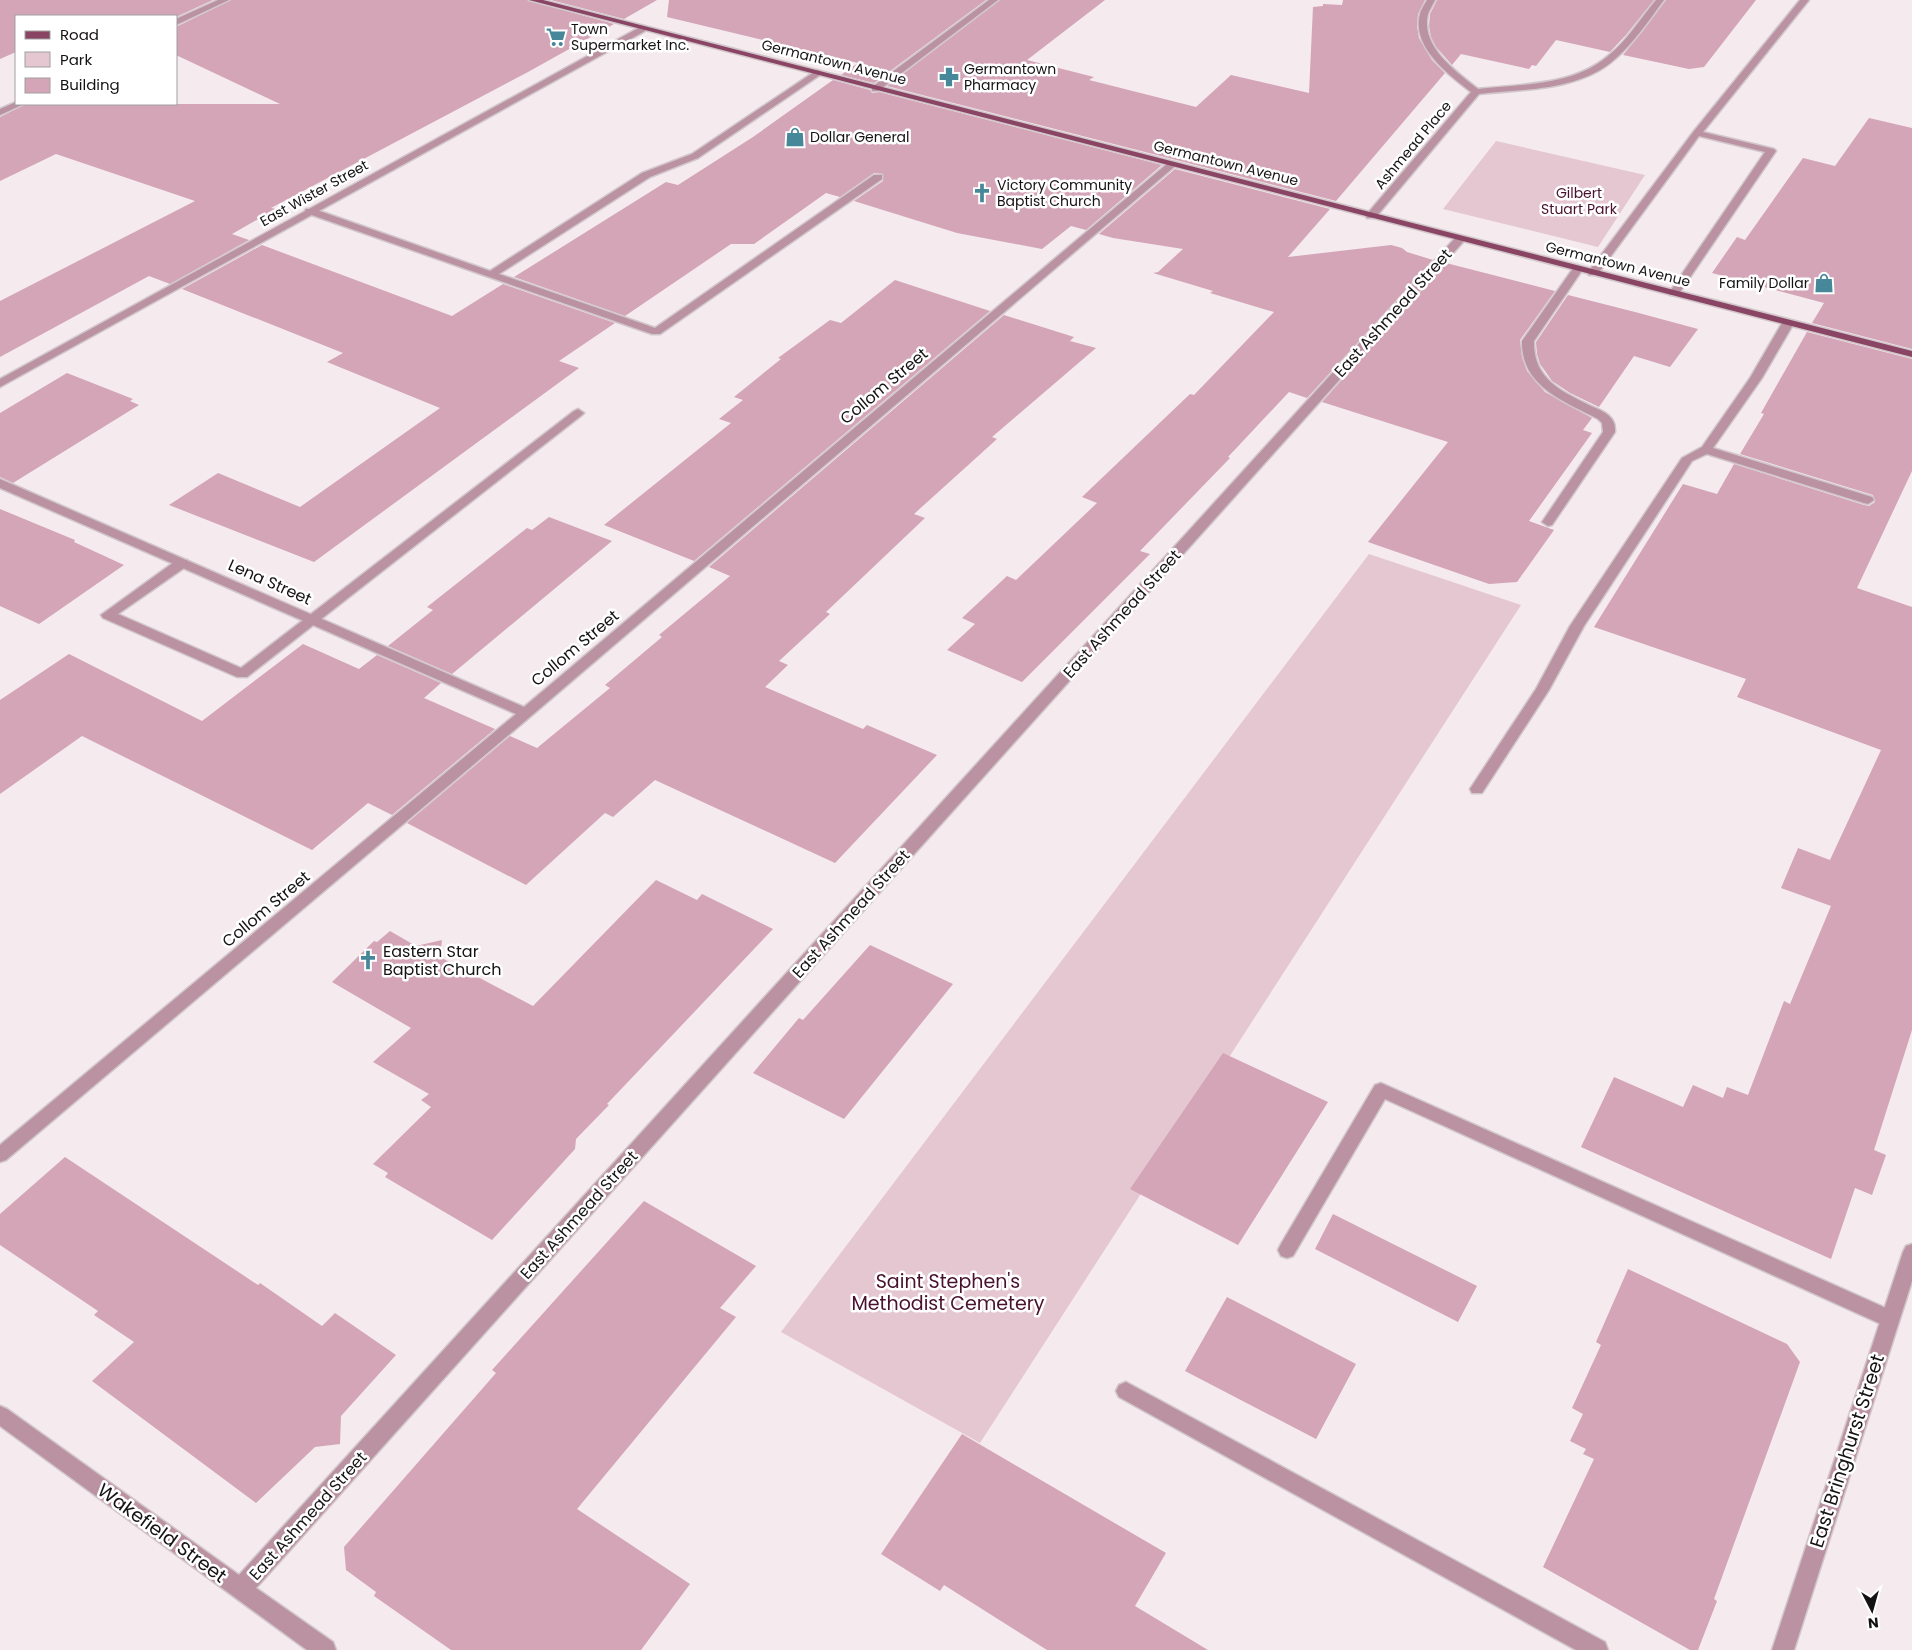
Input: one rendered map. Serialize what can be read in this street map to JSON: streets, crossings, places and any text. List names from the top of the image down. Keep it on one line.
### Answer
{"streets":{"main road":["Germantown Avenue"],"street":["Ashmead Place","East Wister Street","East Ashmead Street","Collom Street","Lena Street","East Bringhurst Street","Wakefield Street"]},"crossings":[["Germantown Avenue","Ashmead Place"],["Germantown Avenue","East Wister Street"],["Germantown Avenue","East Ashmead Street"],["Germantown Avenue","Collom Street"],["East Ashmead Street","Wakefield Street"],["Collom Street","Lena Street"]],"parks":["Gilbert Stuart Park","Saint Stephen's Methodist Cemetery"],"places":{"supermarket":["Town Supermarket Inc."],"pharmacy":["Germantown Pharmacy"],"shop":["Dollar General","Family Dollar"],"church":["Victory Community Baptist Church","Eastern Star Baptist Church"]},"legend":["Road","Park","Building"],"north":"bottom"}
